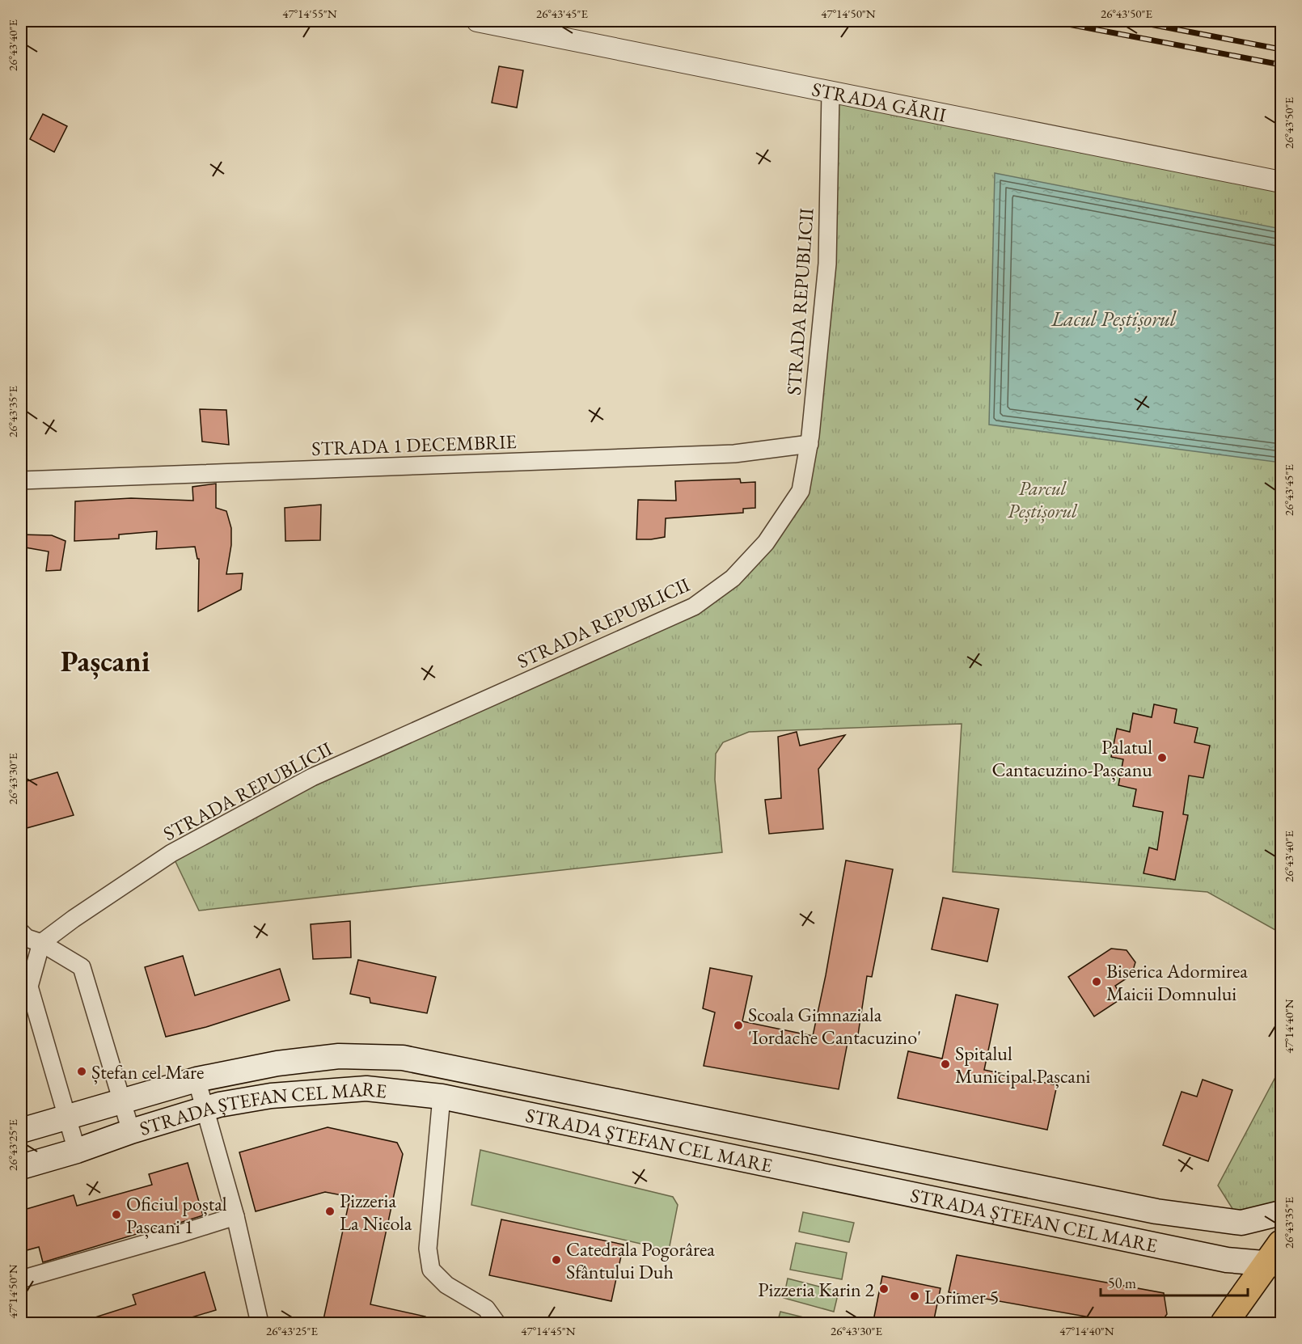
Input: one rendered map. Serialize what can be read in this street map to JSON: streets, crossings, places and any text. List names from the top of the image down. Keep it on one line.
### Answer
{"streets":{"main road":["STRADA ȘTEFAN CEL MARE"],"street":["STRADA GĂRII","STRADA REPUBLICII","STRADA 1 DECEMBRIE"]},"crossings":[["STRADA GĂRII","STRADA REPUBLICII"],["STRADA REPUBLICII","STRADA 1 DECEMBRIE"]],"districts":["Pașcani"],"water":["Lacul Peștișorul"],"parks":["Parcul Peștișorul"],"places":["Palatul Cantacuzino-Pașcanu","Biserica Adormirea Maicii Domnului","Scoala Gimnaziala 'Iordache Cantacuzino'","Spitalul Municipal Pașcani","Ștefan cel Mare","Pizzeria La Nicola","Oficiul poștal Pașcani 1","Catedrala Pogorârea Sfântului Duh","Pizzeria Karin 2","Lorimer 5"],"scale_bar":"50 m","coordinates":["47°14'55\"N","26°43'45\"E","47°14'50\"N","26°43'50\"E","26°43'40\"E","26°43'35\"E","26°43'30\"E","47°14'40\"N","26°43'25\"E","47°14'45\"N"]}
